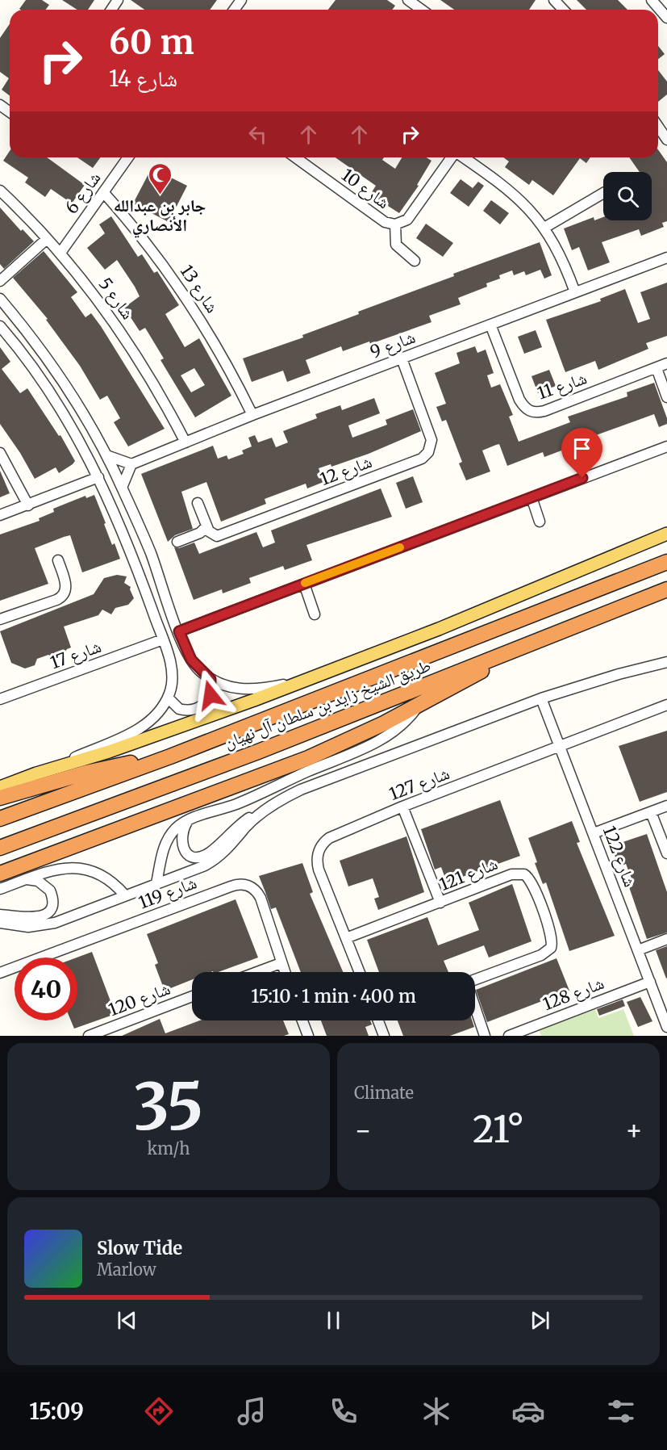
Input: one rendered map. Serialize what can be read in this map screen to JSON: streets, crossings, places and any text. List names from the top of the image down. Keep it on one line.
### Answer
{"streets":{"highway":["طريق الشيخ زايد بن سلطان آل نهيان"],"street":["شارع 10","شارع 6","شارع 13","شارع 5","شارع 9","شارع 11","شارع 12","شارع 17","شارع 127","شارع 122","شارع 121","شارع 119","شارع 128","شارع 120"]},"crossings":[["شارع 10","شارع 9"],["شارع 6","شارع 13"],["شارع 6","شارع 5"],["شارع 13","شارع 9"],["شارع 5","شارع 9"],["شارع 9","شارع 11"],["شارع 9","شارع 12"],["شارع 127","شارع 122"],["شارع 127","شارع 121"],["شارع 122","شارع 128"]],"places":{"mosque":["جابر بن عبدالله الأنصاري"]},"page":{"turn":["60 m","شارع 14"],"limit":"40","trip":"15:10 · 1 min · 400 m","tile":[["35","km/h"],"Climate"],"heat":["−","21°","+"],"song":["Slow Tide","Marlow"],"tabs":"15:09"}}
